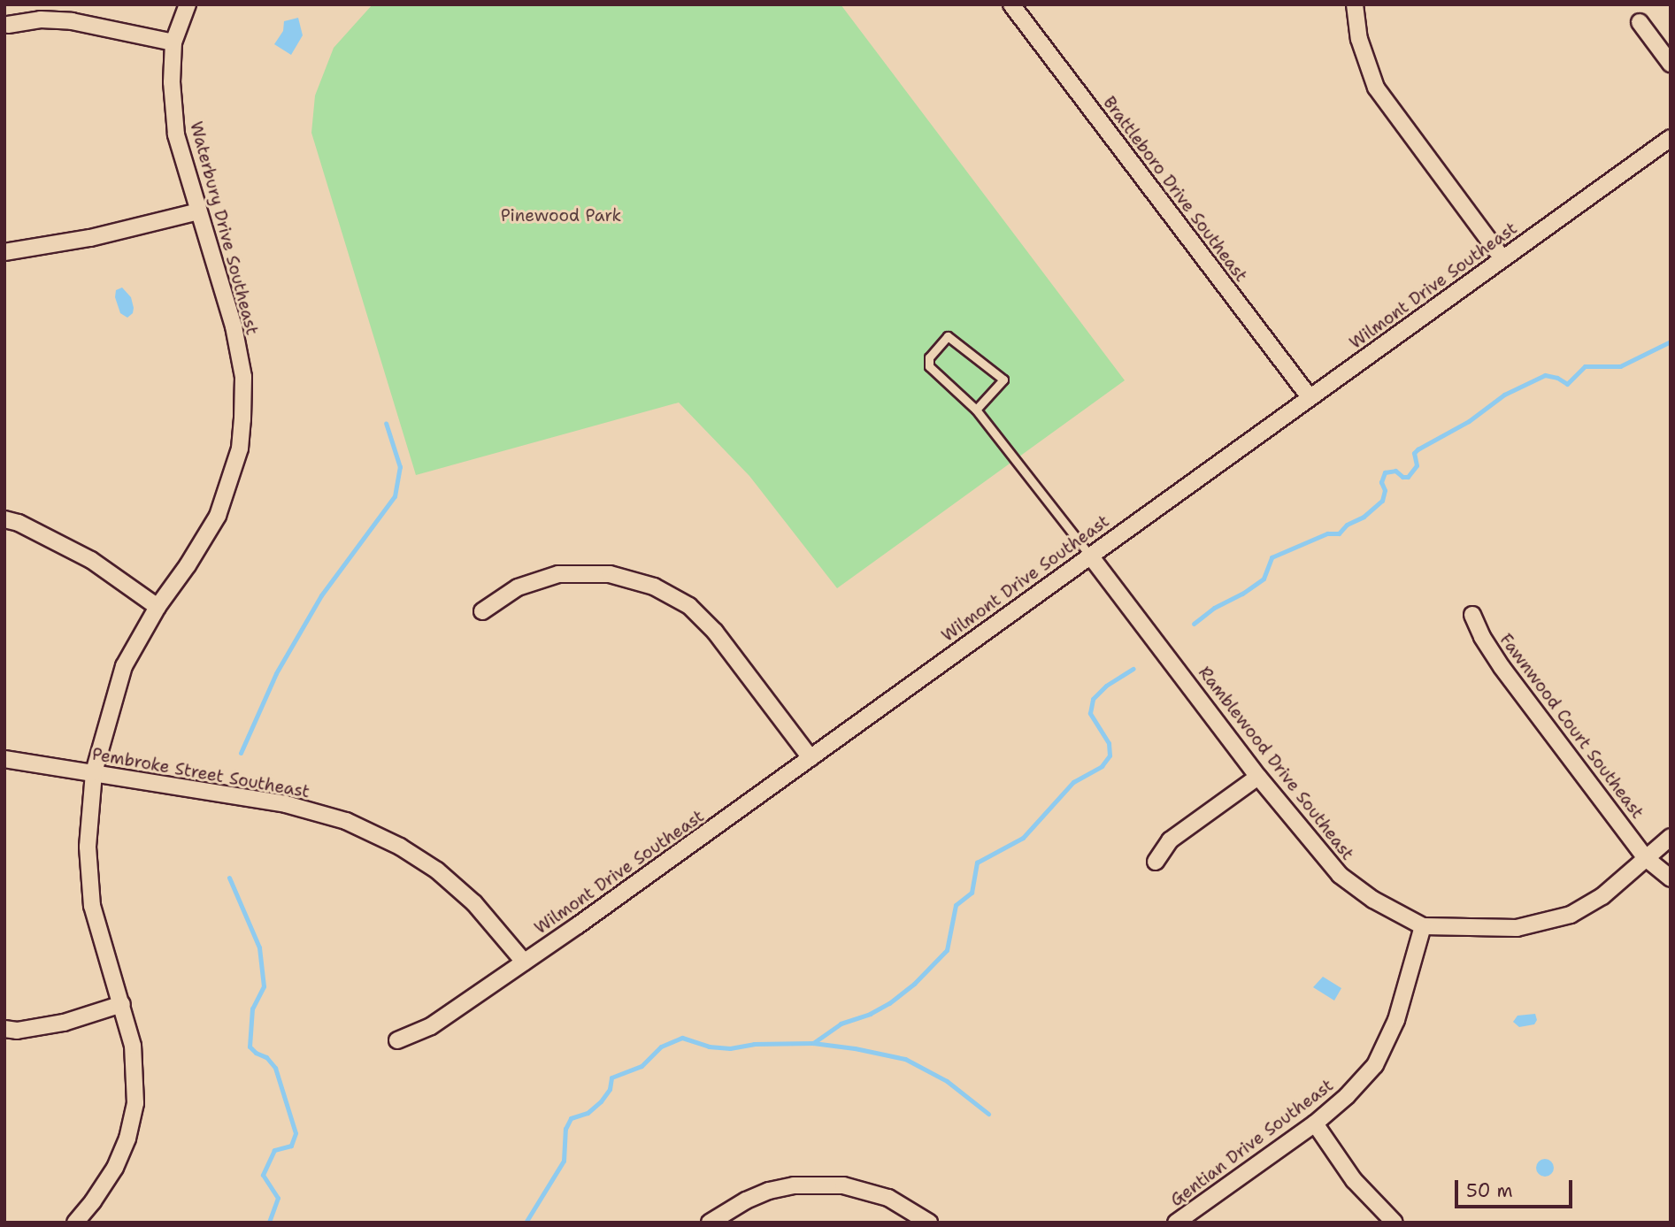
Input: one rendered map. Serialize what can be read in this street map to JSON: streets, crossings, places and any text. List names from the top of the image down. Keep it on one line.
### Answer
{"streets":{"street":["Brattleboro Drive Southeast","Waterbury Drive Southeast","Wilmont Drive Southeast","Fawnwood Court Southeast","Ramblewood Drive Southeast","Pembroke Street Southeast","Gentian Drive Southeast"]},"crossings":[["Brattleboro Drive Southeast","Wilmont Drive Southeast"],["Waterbury Drive Southeast","Pembroke Street Southeast"],["Wilmont Drive Southeast","Ramblewood Drive Southeast"],["Wilmont Drive Southeast","Pembroke Street Southeast"],["Fawnwood Court Southeast","Ramblewood Drive Southeast"],["Ramblewood Drive Southeast","Gentian Drive Southeast"]],"parks":["Pinewood Park"],"scale_bar":"50 m"}
